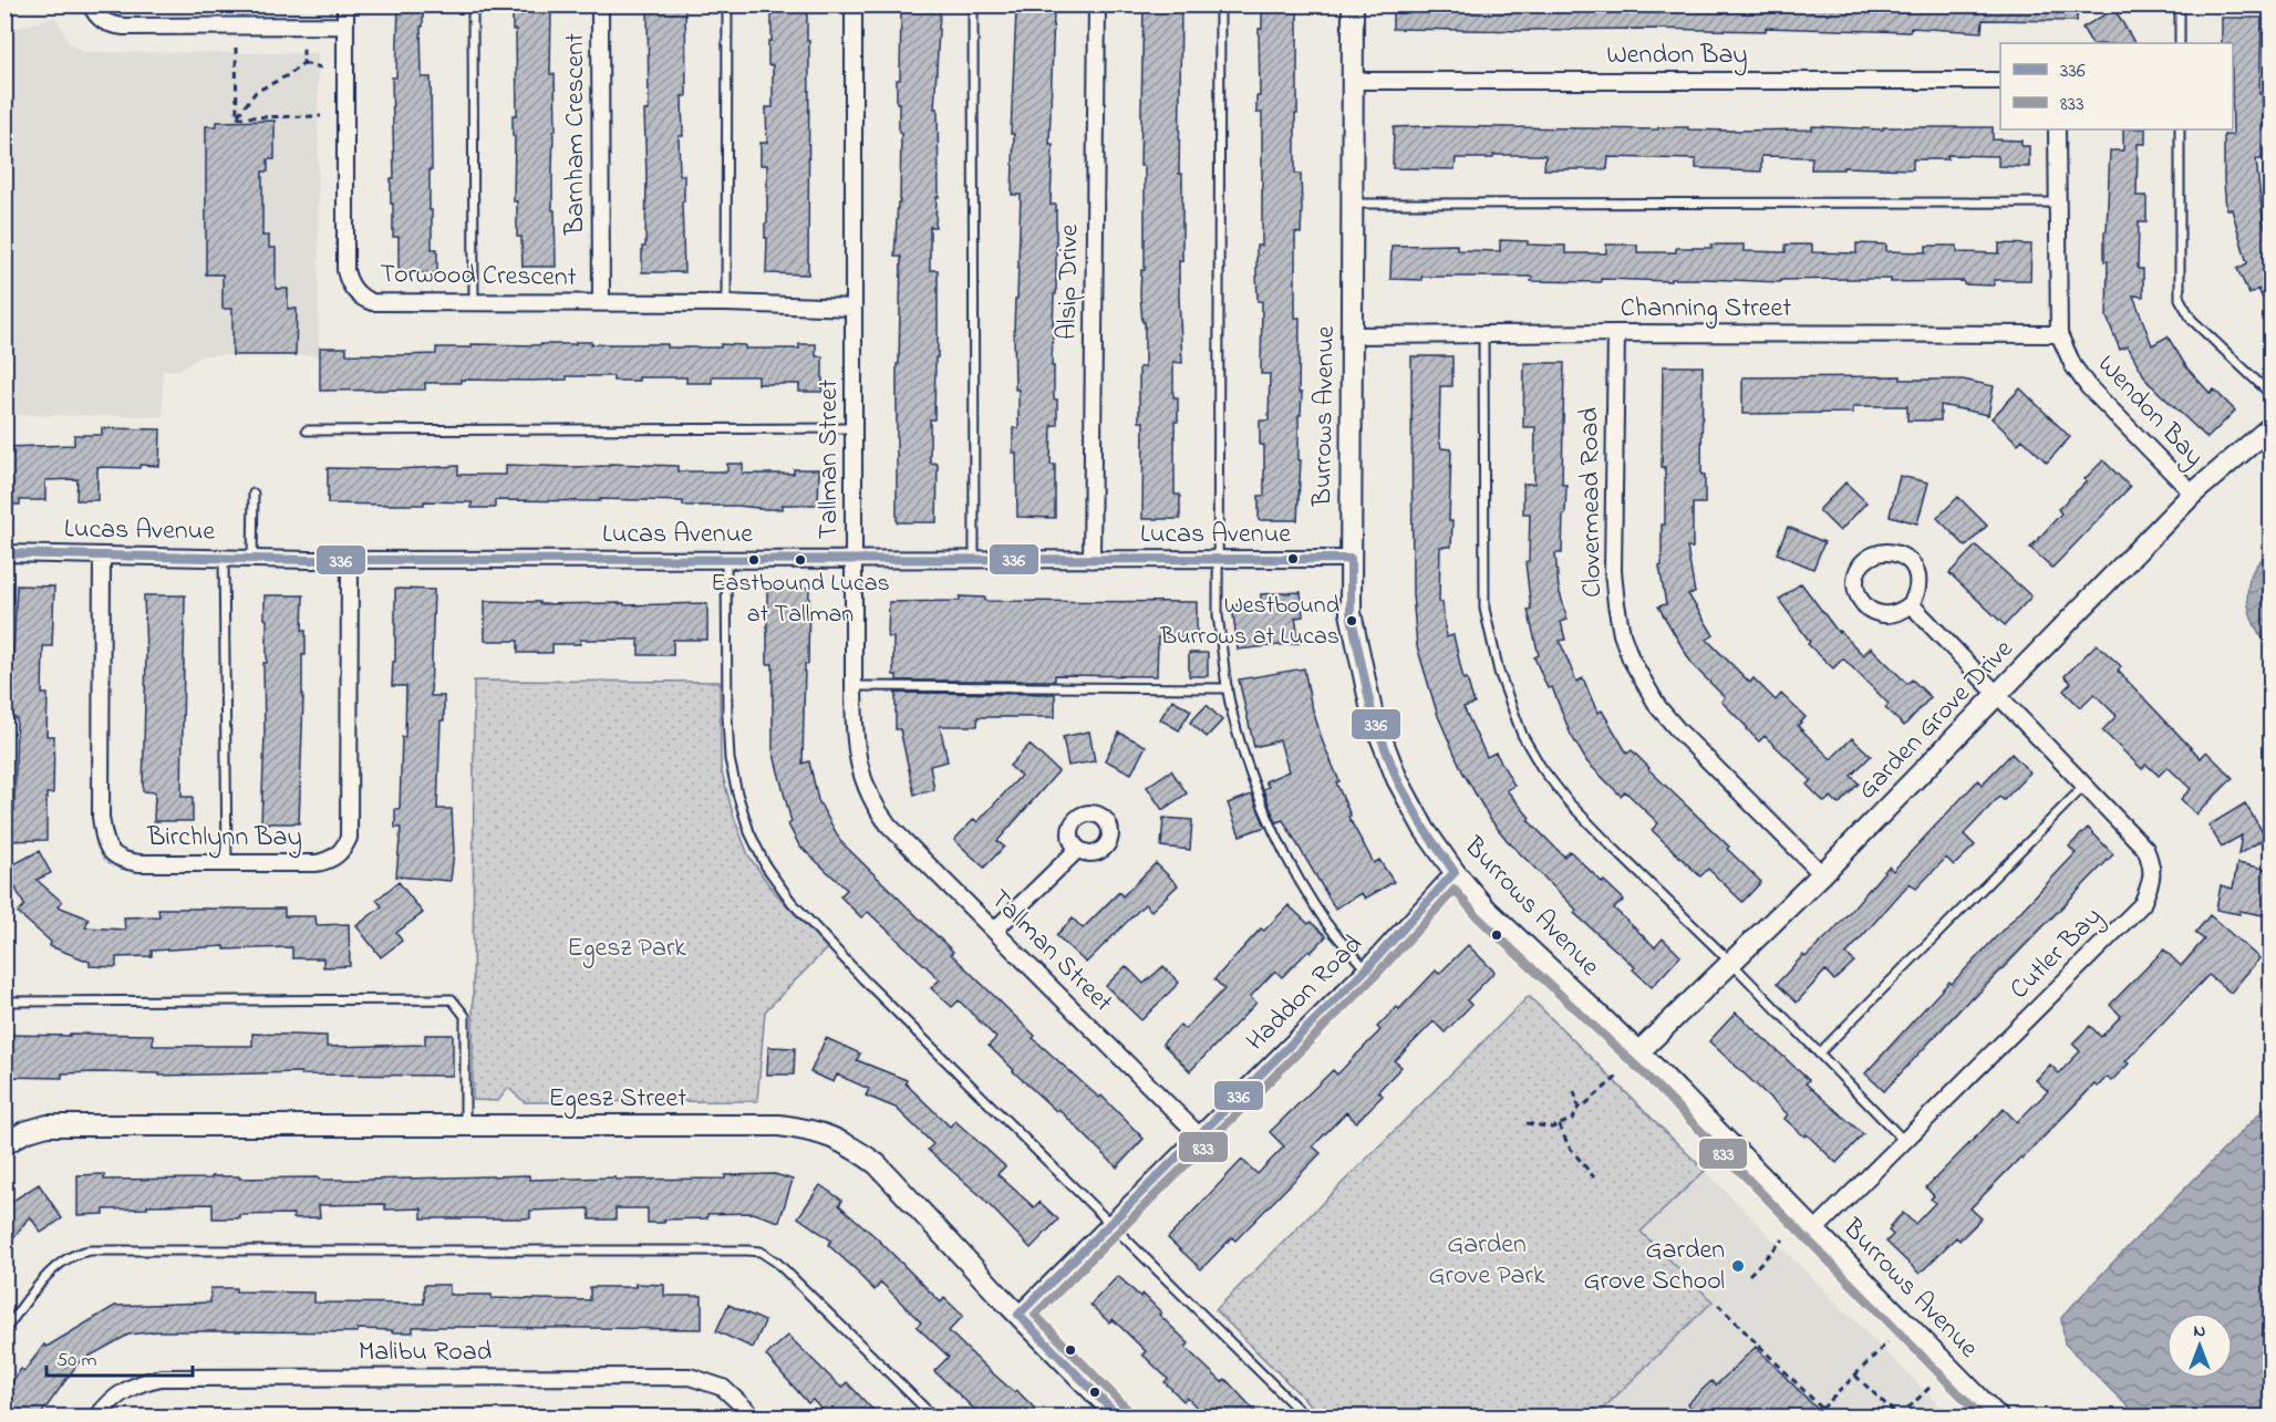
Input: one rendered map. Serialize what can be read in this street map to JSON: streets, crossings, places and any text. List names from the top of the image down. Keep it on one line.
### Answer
{"streets":{"street":["Wendon Bay","Barnham Crescent","Torwood Crescent","Alsip Drive","Channing Street","Burrows Avenue","Tallman Street","Clovermead Road","Lucas Avenue","Garden Grove Drive","Birchlynn Bay","Cutler Bay","Haddon Road","Egesz Street","Malibu Road"]},"crossings":[["Wendon Bay","Channing Street"],["Wendon Bay","Burrows Avenue"],["Wendon Bay","Garden Grove Drive"],["Barnham Crescent","Torwood Crescent"],["Torwood Crescent","Tallman Street"],["Alsip Drive","Lucas Avenue"],["Channing Street","Burrows Avenue"],["Channing Street","Clovermead Road"],["Burrows Avenue","Lucas Avenue"],["Burrows Avenue","Garden Grove Drive"],["Burrows Avenue","Cutler Bay"],["Burrows Avenue","Haddon Road"],["Tallman Street","Lucas Avenue"],["Tallman Street","Haddon Road"],["Clovermead Road","Garden Grove Drive"],["Lucas Avenue","Birchlynn Bay"],["Garden Grove Drive","Cutler Bay"],["Haddon Road","Egesz Street"]],"parks":["Egesz Park","Garden Grove Park"],"places":["Eastbound Lucas at Tallman","Westbound Burrows at Lucas","Garden Grove School"],"lines":["transit line 336","transit line 833"],"legend":["336","833"],"scale_bar":"50 m","north":"top"}
